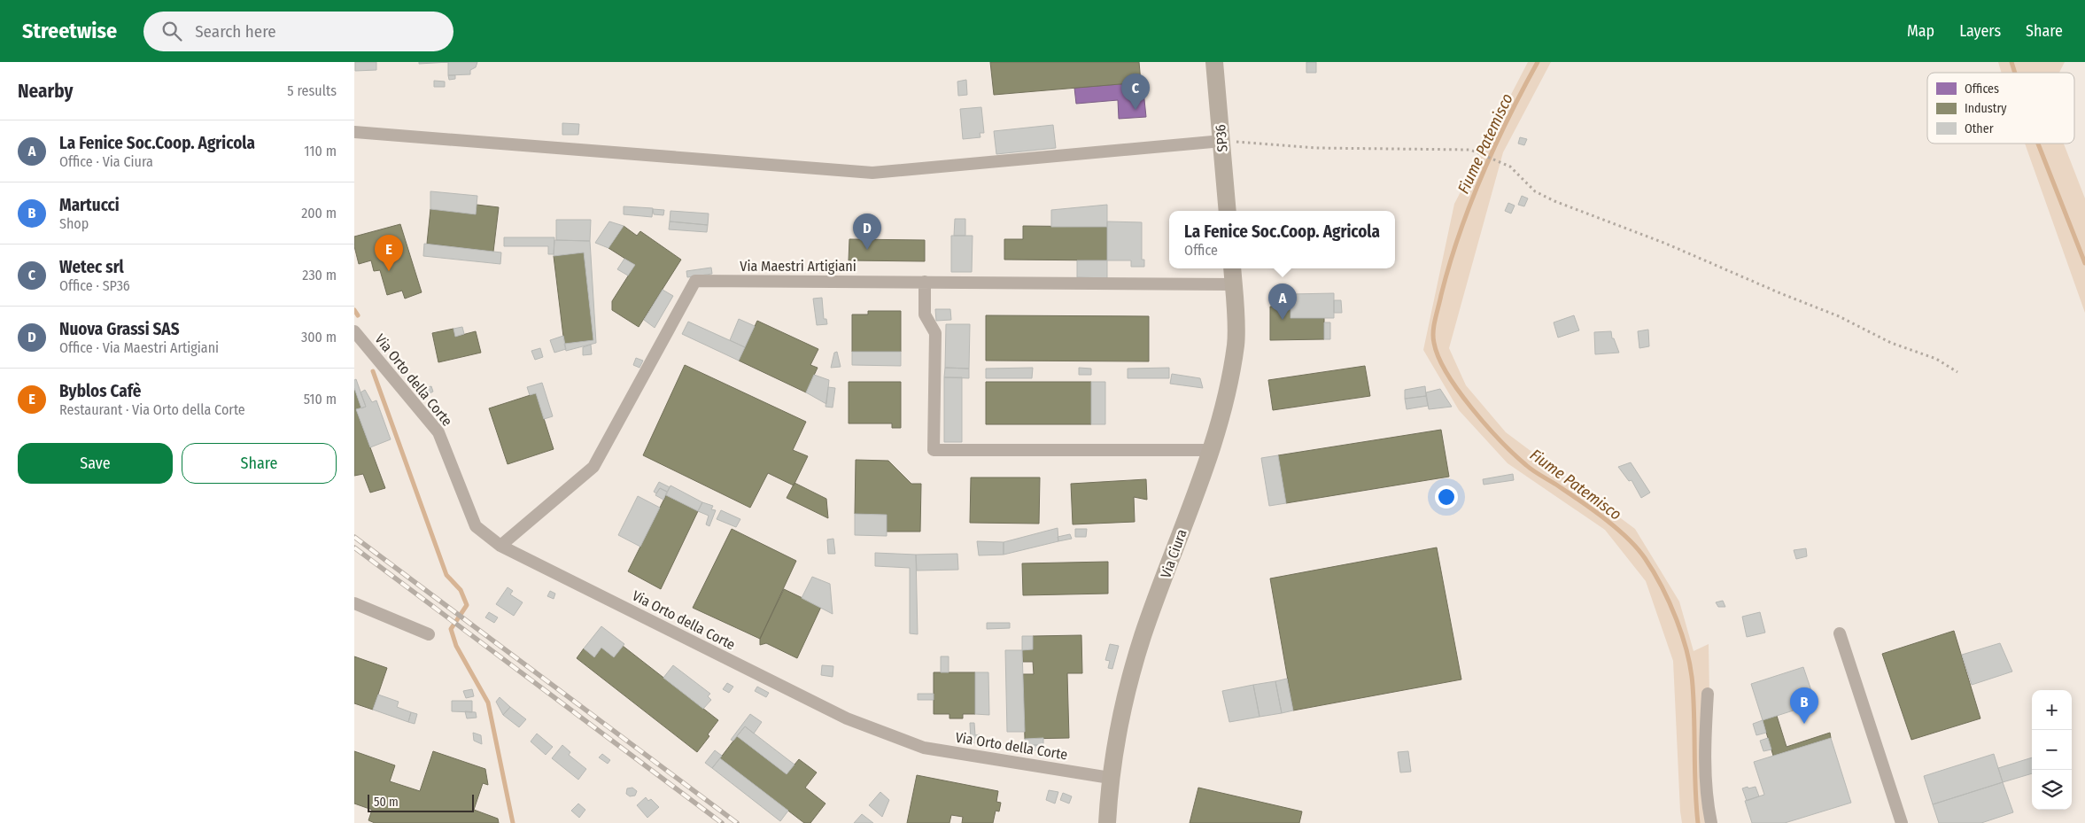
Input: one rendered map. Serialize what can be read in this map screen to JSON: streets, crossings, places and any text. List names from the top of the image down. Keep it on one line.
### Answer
{"streets":{"main road":["SP36","Via Ciura"],"street":["Via Maestri Artigiani","Via Orto della Corte"]},"crossings":[["Via Maestri Artigiani","Via Orto della Corte"],["Via Maestri Artigiani","Via Ciura"],["Via Orto della Corte","Via Ciura"]],"water":["Fiume Patemisco"],"legend":["Offices","Industry","Other"],"scale_bar":"50 m","page":{"header":"Streetwise","search":"Search here","nav":["Map","Layers","Share"],"heading":["Nearby","5 results"],"pins":["C","D","E","A","B"],"list":[{"mark":"A","name":"La Fenice Soc.Coop. Agricola","note":"Office · Via Ciura","value":"110 m"},{"mark":"B","name":"Martucci","note":"Shop","value":"200 m"},{"mark":"C","name":"Wetec srl","note":"Office · SP36","value":"230 m"},{"mark":"D","name":"Nuova Grassi SAS","note":"Office · Via Maestri Artigiani","value":"300 m"},{"mark":"E","name":"Byblos Cafè","note":"Restaurant · Via Orto della Corte","value":"510 m"}],"popup":["La Fenice Soc.Coop. Agricola","Office"],"buttons":["Save","Share"],"map_buttons":["+","−"],"scale":"50 m"}}
